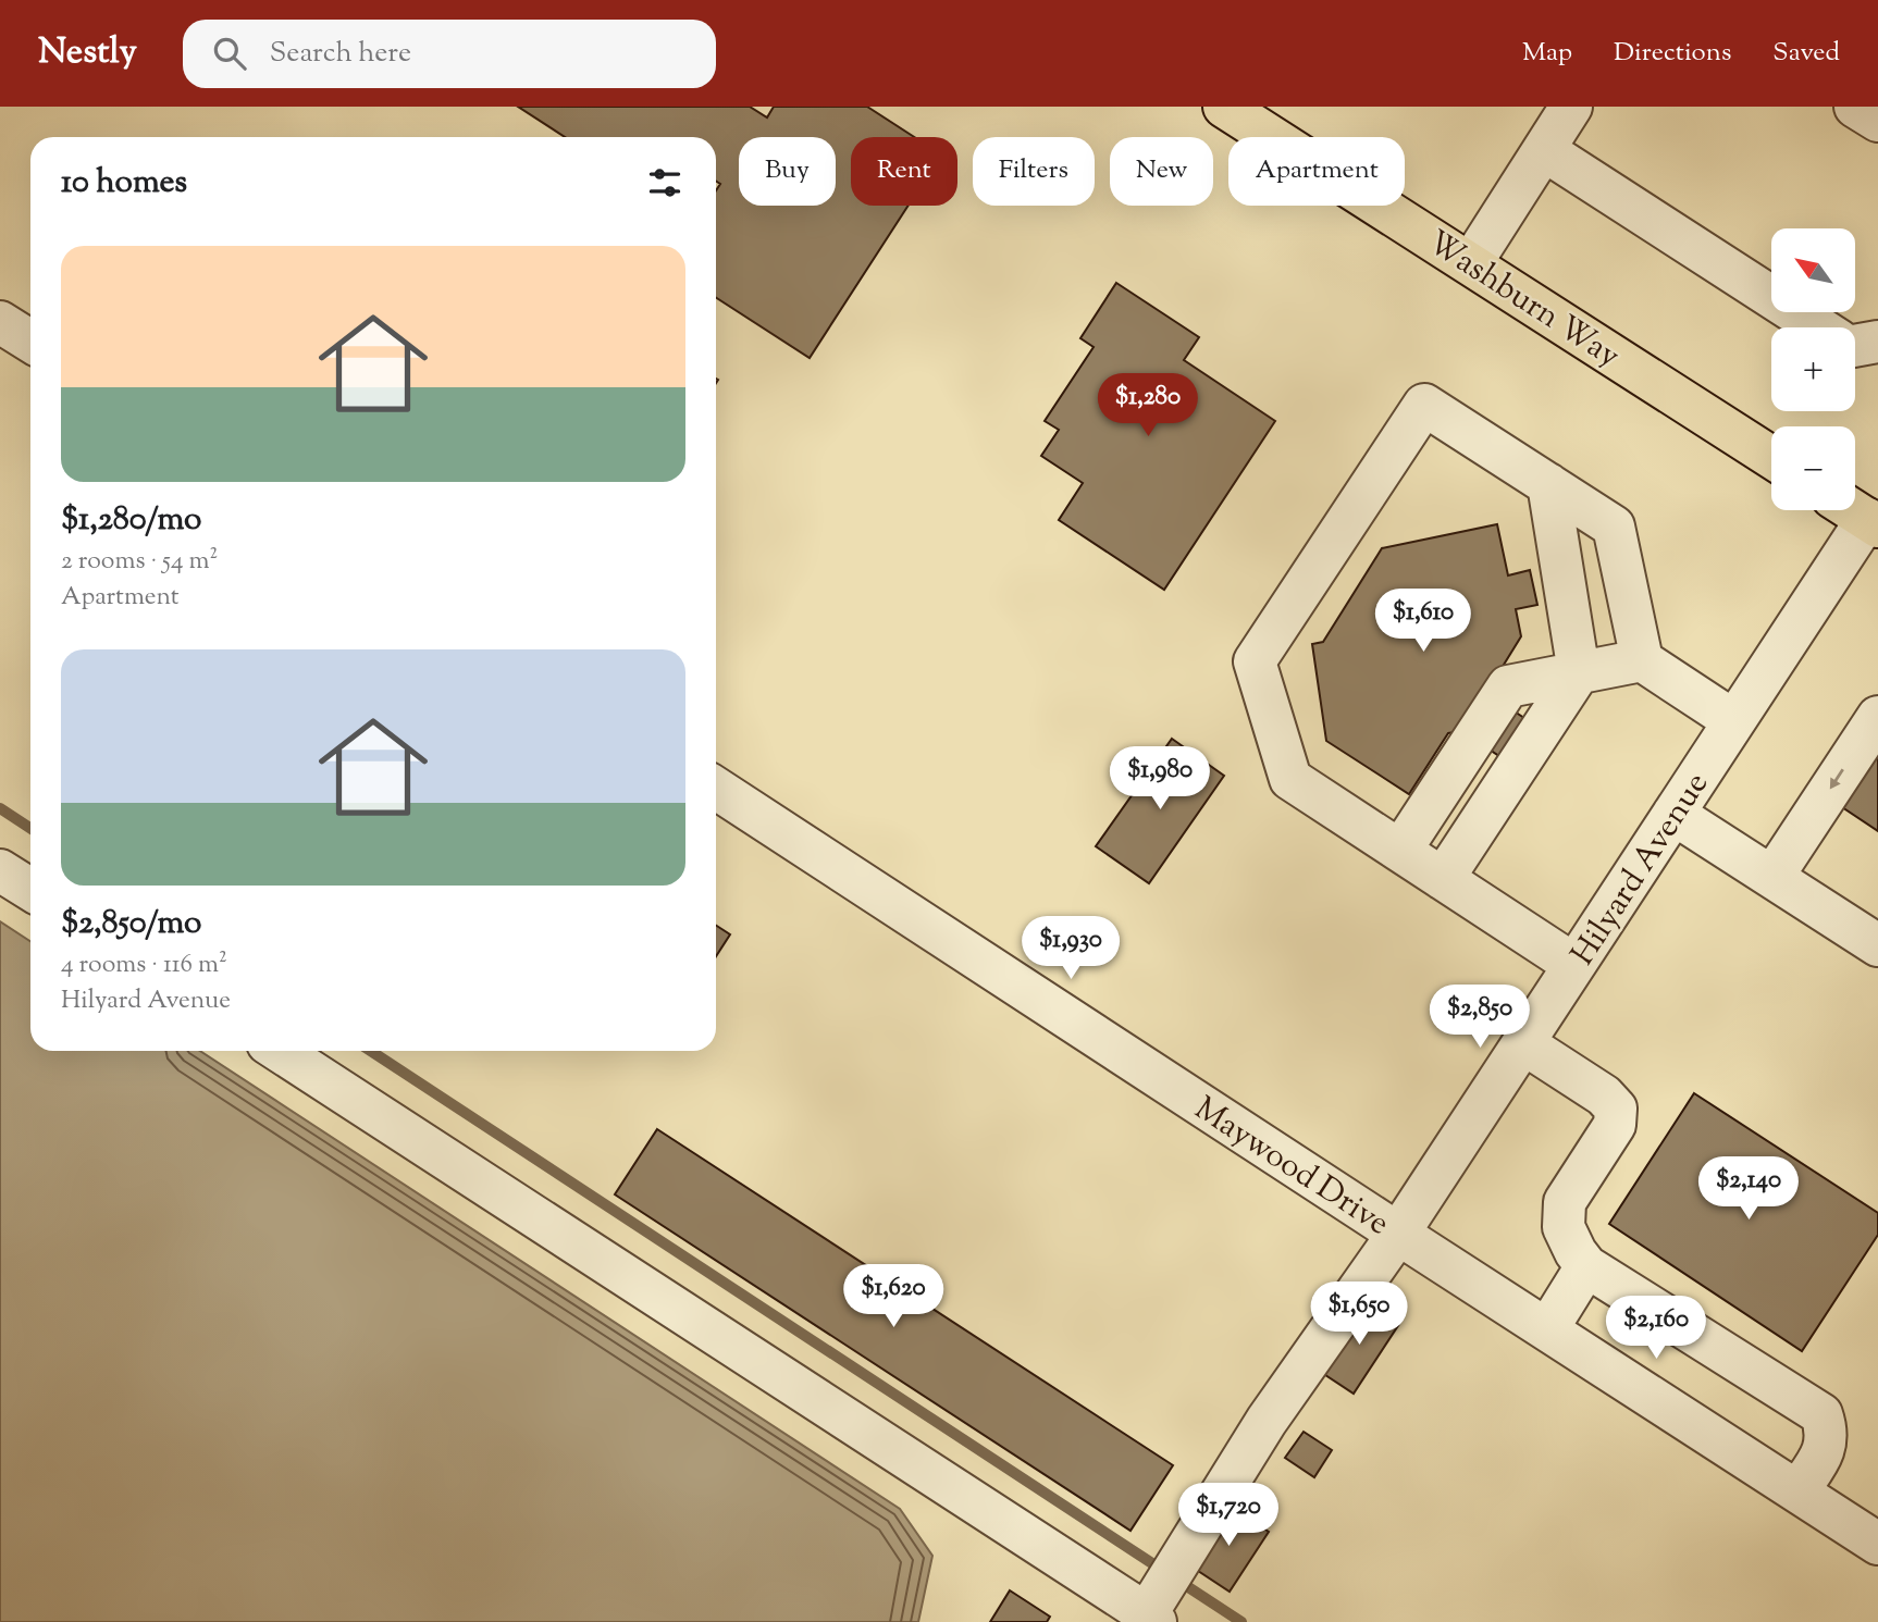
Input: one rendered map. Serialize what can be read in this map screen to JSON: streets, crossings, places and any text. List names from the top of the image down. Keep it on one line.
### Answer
{"streets":{"main road":["Washburn Way"],"street":["Hilyard Avenue","Maywood Drive"]},"crossings":[["Hilyard Avenue","Maywood Drive"]],"north":"top left","page":{"header":"Nestly","search":"Search here","nav":["Map","Directions","Saved"],"chip":["Buy","Rent","Filters","New","Apartment"],"heading":"10 homes","map_buttons":["+","−"],"list":[{"name":"$1,280/mo","note":"2 rooms · 54 m² · Apartment"},{"name":"$2,850/mo","note":"4 rooms · 116 m² · Hilyard Avenue"}],"price":["$1,280","$1,610","$1,980","$1,930","$2,850","$2,140","$1,620","$1,650","$2,160","$1,720"]}}
